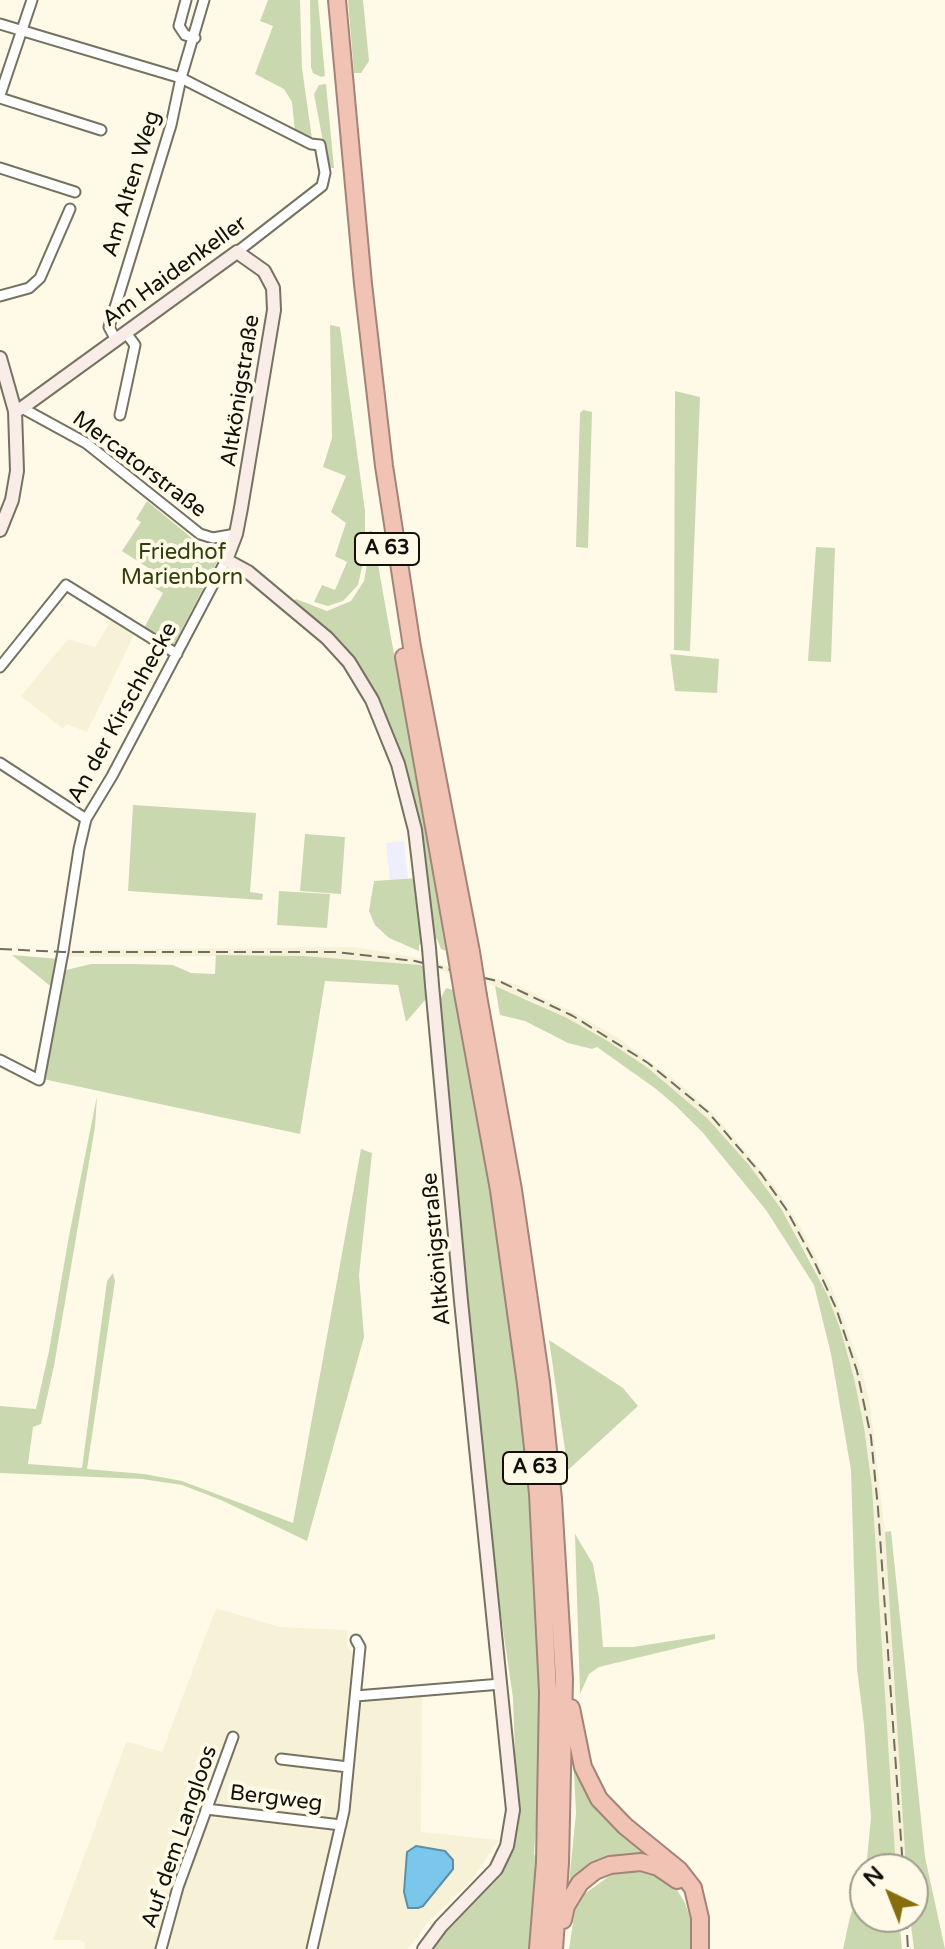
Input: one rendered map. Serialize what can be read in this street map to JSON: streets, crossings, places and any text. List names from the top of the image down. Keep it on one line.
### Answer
{"streets":{"highway":["A 63"],"street":["Am Alten Weg","Am Haidenkeller","Altkönigstraße","Mercatorstraße","An der Kirschhecke","Bergweg","Auf dem Langloos"]},"crossings":[["Am Alten Weg","Am Haidenkeller"],["Am Haidenkeller","Altkönigstraße"],["Am Haidenkeller","Mercatorstraße"],["Altkönigstraße","Mercatorstraße"],["Altkönigstraße","An der Kirschhecke"],["Bergweg","Auf dem Langloos"]],"parks":["Friedhof Marienborn"],"north":"top left"}
